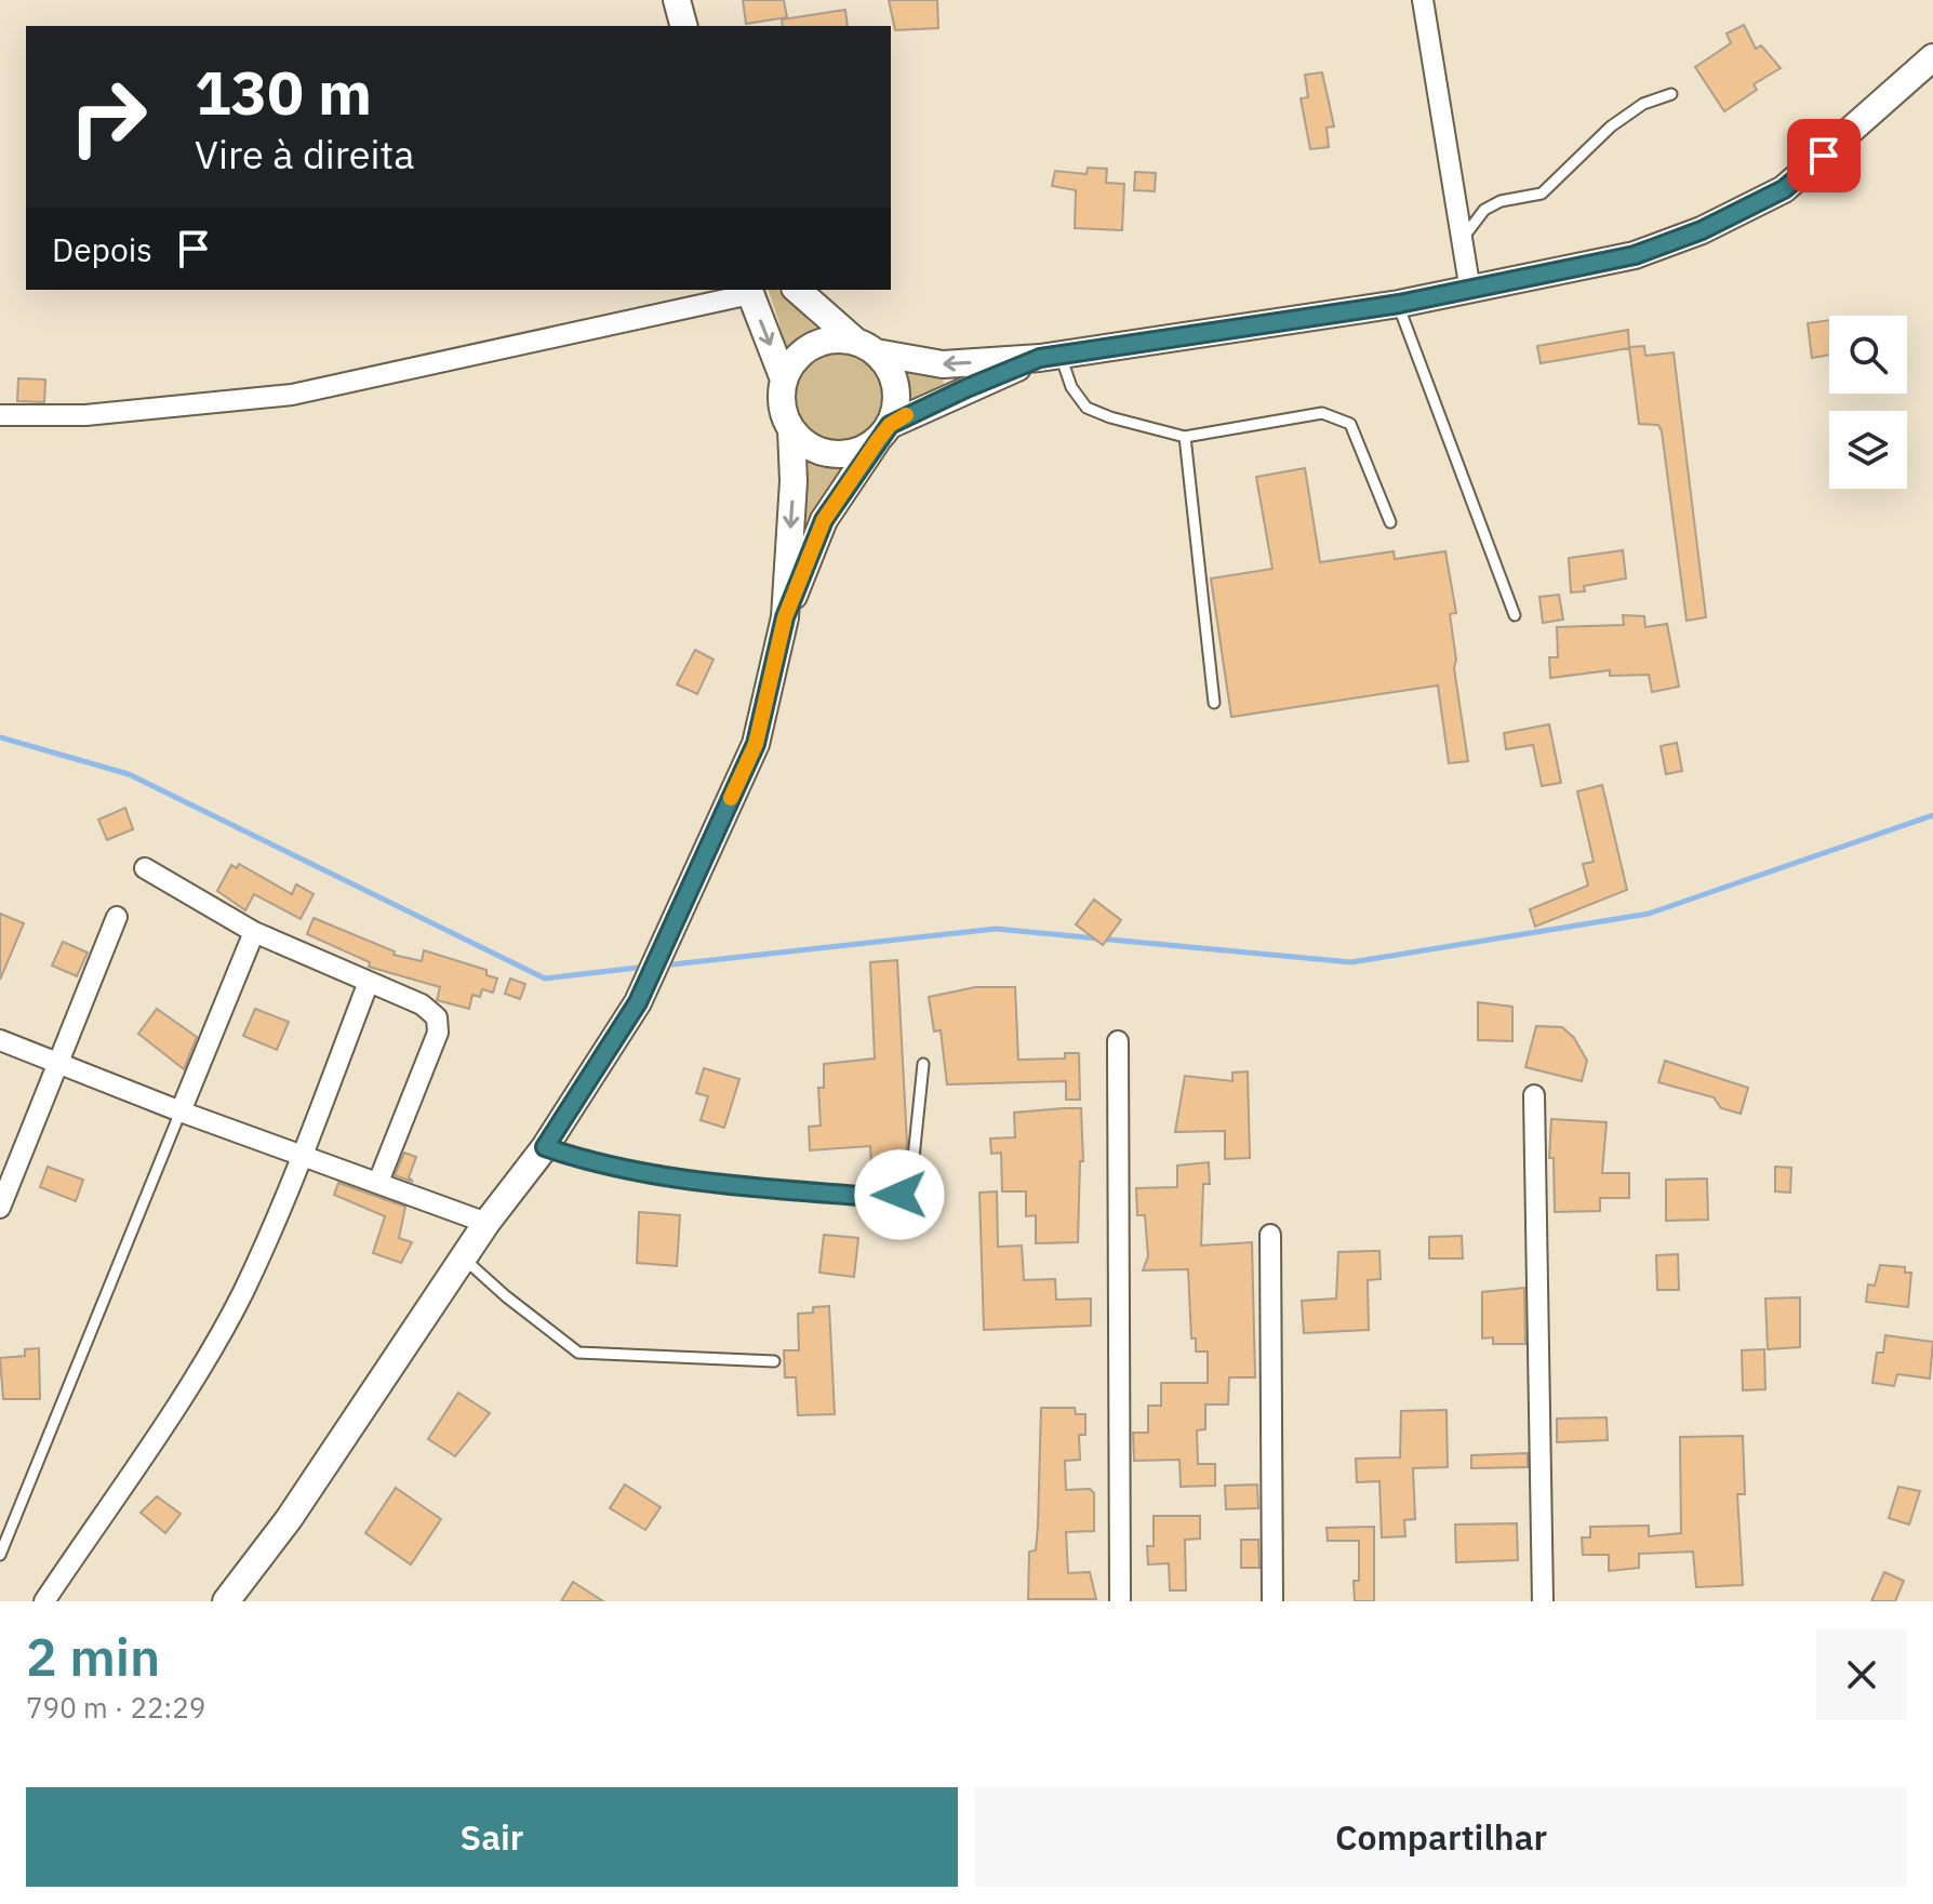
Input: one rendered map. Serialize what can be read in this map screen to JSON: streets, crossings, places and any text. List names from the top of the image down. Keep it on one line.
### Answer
{"page":{"turn":["130 m","Vire à direita"],"then":"Depois","heading":["2 min","790 m · 22:29"],"buttons":["Sair","Compartilhar"]}}
